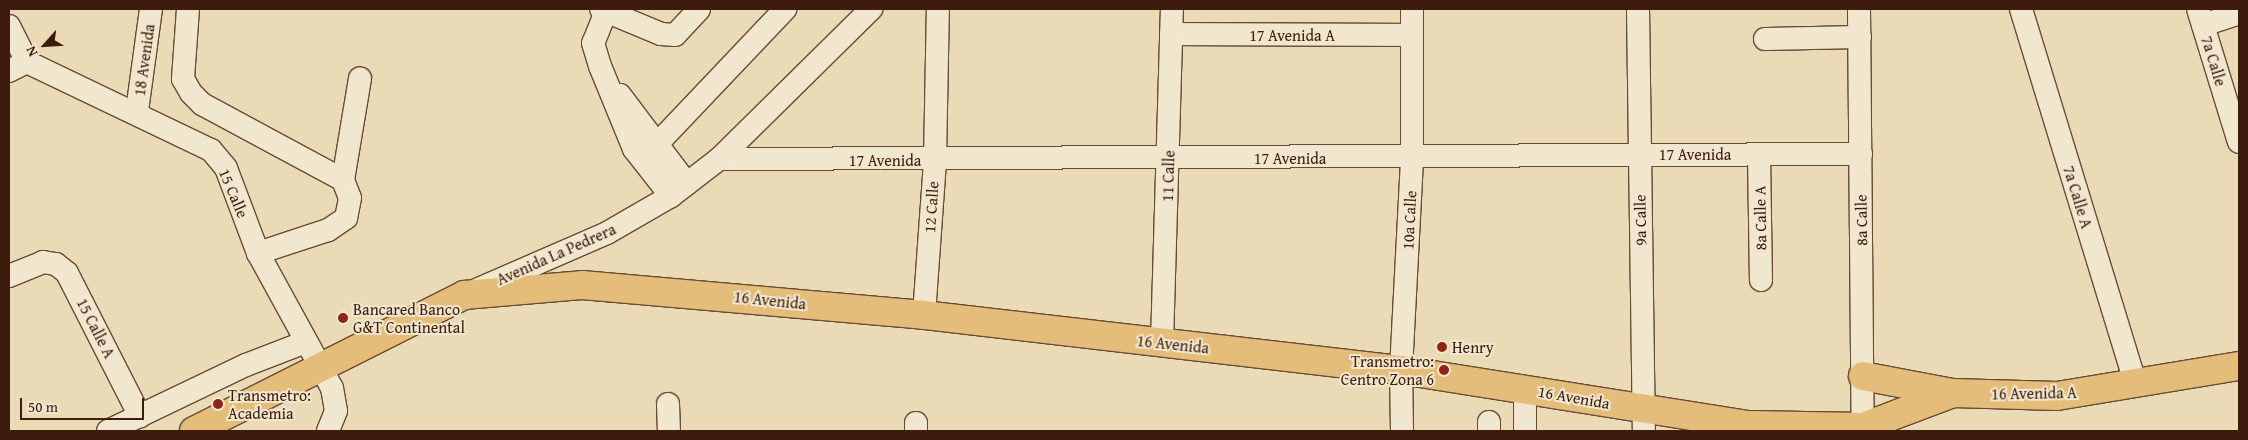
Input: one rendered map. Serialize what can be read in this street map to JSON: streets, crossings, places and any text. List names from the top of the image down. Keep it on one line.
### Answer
{"streets":{"main road":["Avenida La Pedrera","16 Avenida","16 Avenida A"],"street":["17 Avenida A","18 Avenida","7a Calle","17 Avenida","11 Calle","15 Calle","7a Calle A","12 Calle","8a Calle A","10a Calle","9a Calle","8a Calle","15 Calle A"]},"crossings":[["17 Avenida A","11 Calle"],["17 Avenida A","10a Calle"],["18 Avenida","15 Calle"],["17 Avenida","11 Calle"],["17 Avenida","12 Calle"],["17 Avenida","8a Calle A"],["17 Avenida","10a Calle"],["17 Avenida","9a Calle"],["17 Avenida","8a Calle"],["17 Avenida","Avenida La Pedrera"],["11 Calle","16 Avenida"],["15 Calle","Avenida La Pedrera"],["7a Calle A","16 Avenida A"],["12 Calle","16 Avenida"],["10a Calle","16 Avenida"],["9a Calle","16 Avenida"],["8a Calle","16 Avenida"],["8a Calle","16 Avenida A"],["Avenida La Pedrera","16 Avenida"],["16 Avenida","16 Avenida A"]],"places":["Bancared Banco G&T Continental","Henry","Transmetro: Centro Zona 6","Transmetro: Academia"],"scale_bar":"50 m","north":"bottom left"}
